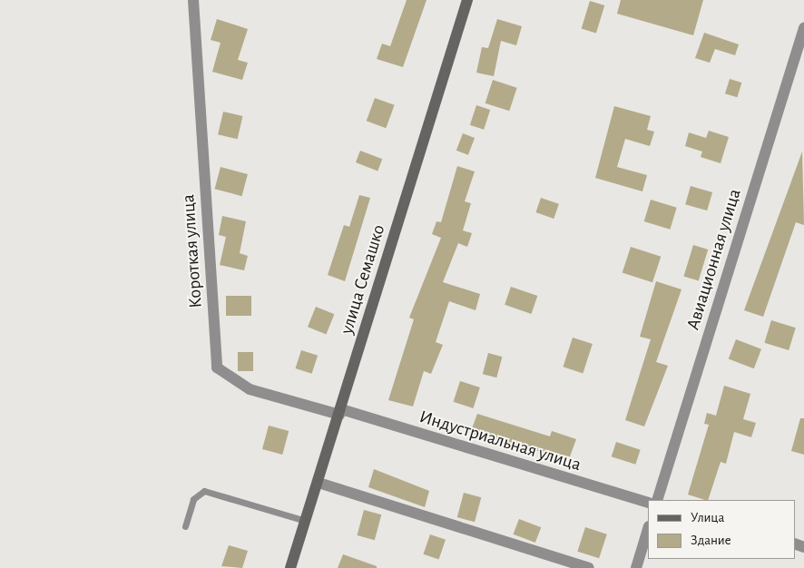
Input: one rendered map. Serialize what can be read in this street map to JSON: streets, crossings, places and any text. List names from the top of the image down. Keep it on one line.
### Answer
{"streets":{"main road":["улица Семашко"],"street":["Короткая улица","Авиационная улица","Индустриальная улица"]},"crossings":[["Короткая улица","улица Семашко"],["Короткая улица","Индустриальная улица"],["улица Семашко","Индустриальная улица"]],"legend":["Улица","Здание"]}
